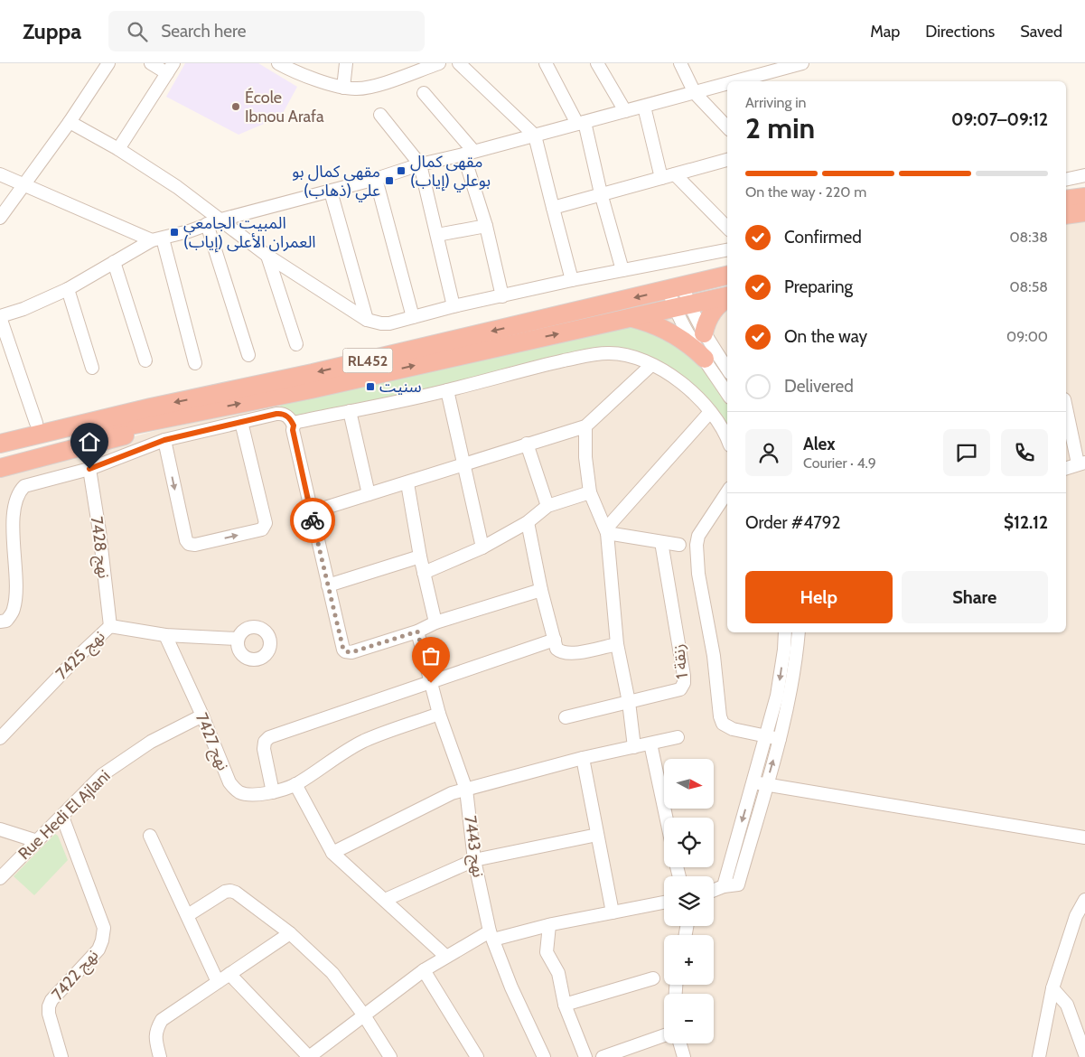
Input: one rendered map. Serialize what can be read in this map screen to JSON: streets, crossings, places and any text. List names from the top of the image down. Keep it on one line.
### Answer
{"streets":{"highway":["RL452"],"street":["نهج 7428","نهج 7425","زنقة 1","نهج 7427","Rue Hedi El Ajlani","نهج 7443","نهج 7422"]},"crossings":[["نهج 7428","نهج 7425"],["نهج 7425","نهج 7427"],["نهج 7427","Rue Hedi El Ajlani"],["نهج 7427","نهج 7443"],["Rue Hedi El Ajlani","نهج 7422"]],"places":{"other":["École Ibnou Arafa"],"transit":["مقهى كمال بوعلي (إياب)","مقهى كمال بو علي (ذهاب)","المبيت الجامعي العمران الأعلى (إياب)","سنيت"]},"north":"right","page":{"header":"Zuppa","search":"Search here","nav":["Map","Directions","Saved"],"heading":["2 min","Arriving in","09:07–09:12"],"panel":["Alex","Courier · 4.9","Order #4792","$12.12"],"bar":"On the way · 220 m","list":[["Confirmed","08:38"],["Preparing","08:58"],["On the way","09:00"],"Delivered"],"buttons":["Help","Share"],"map_buttons":["+","−"]}}
